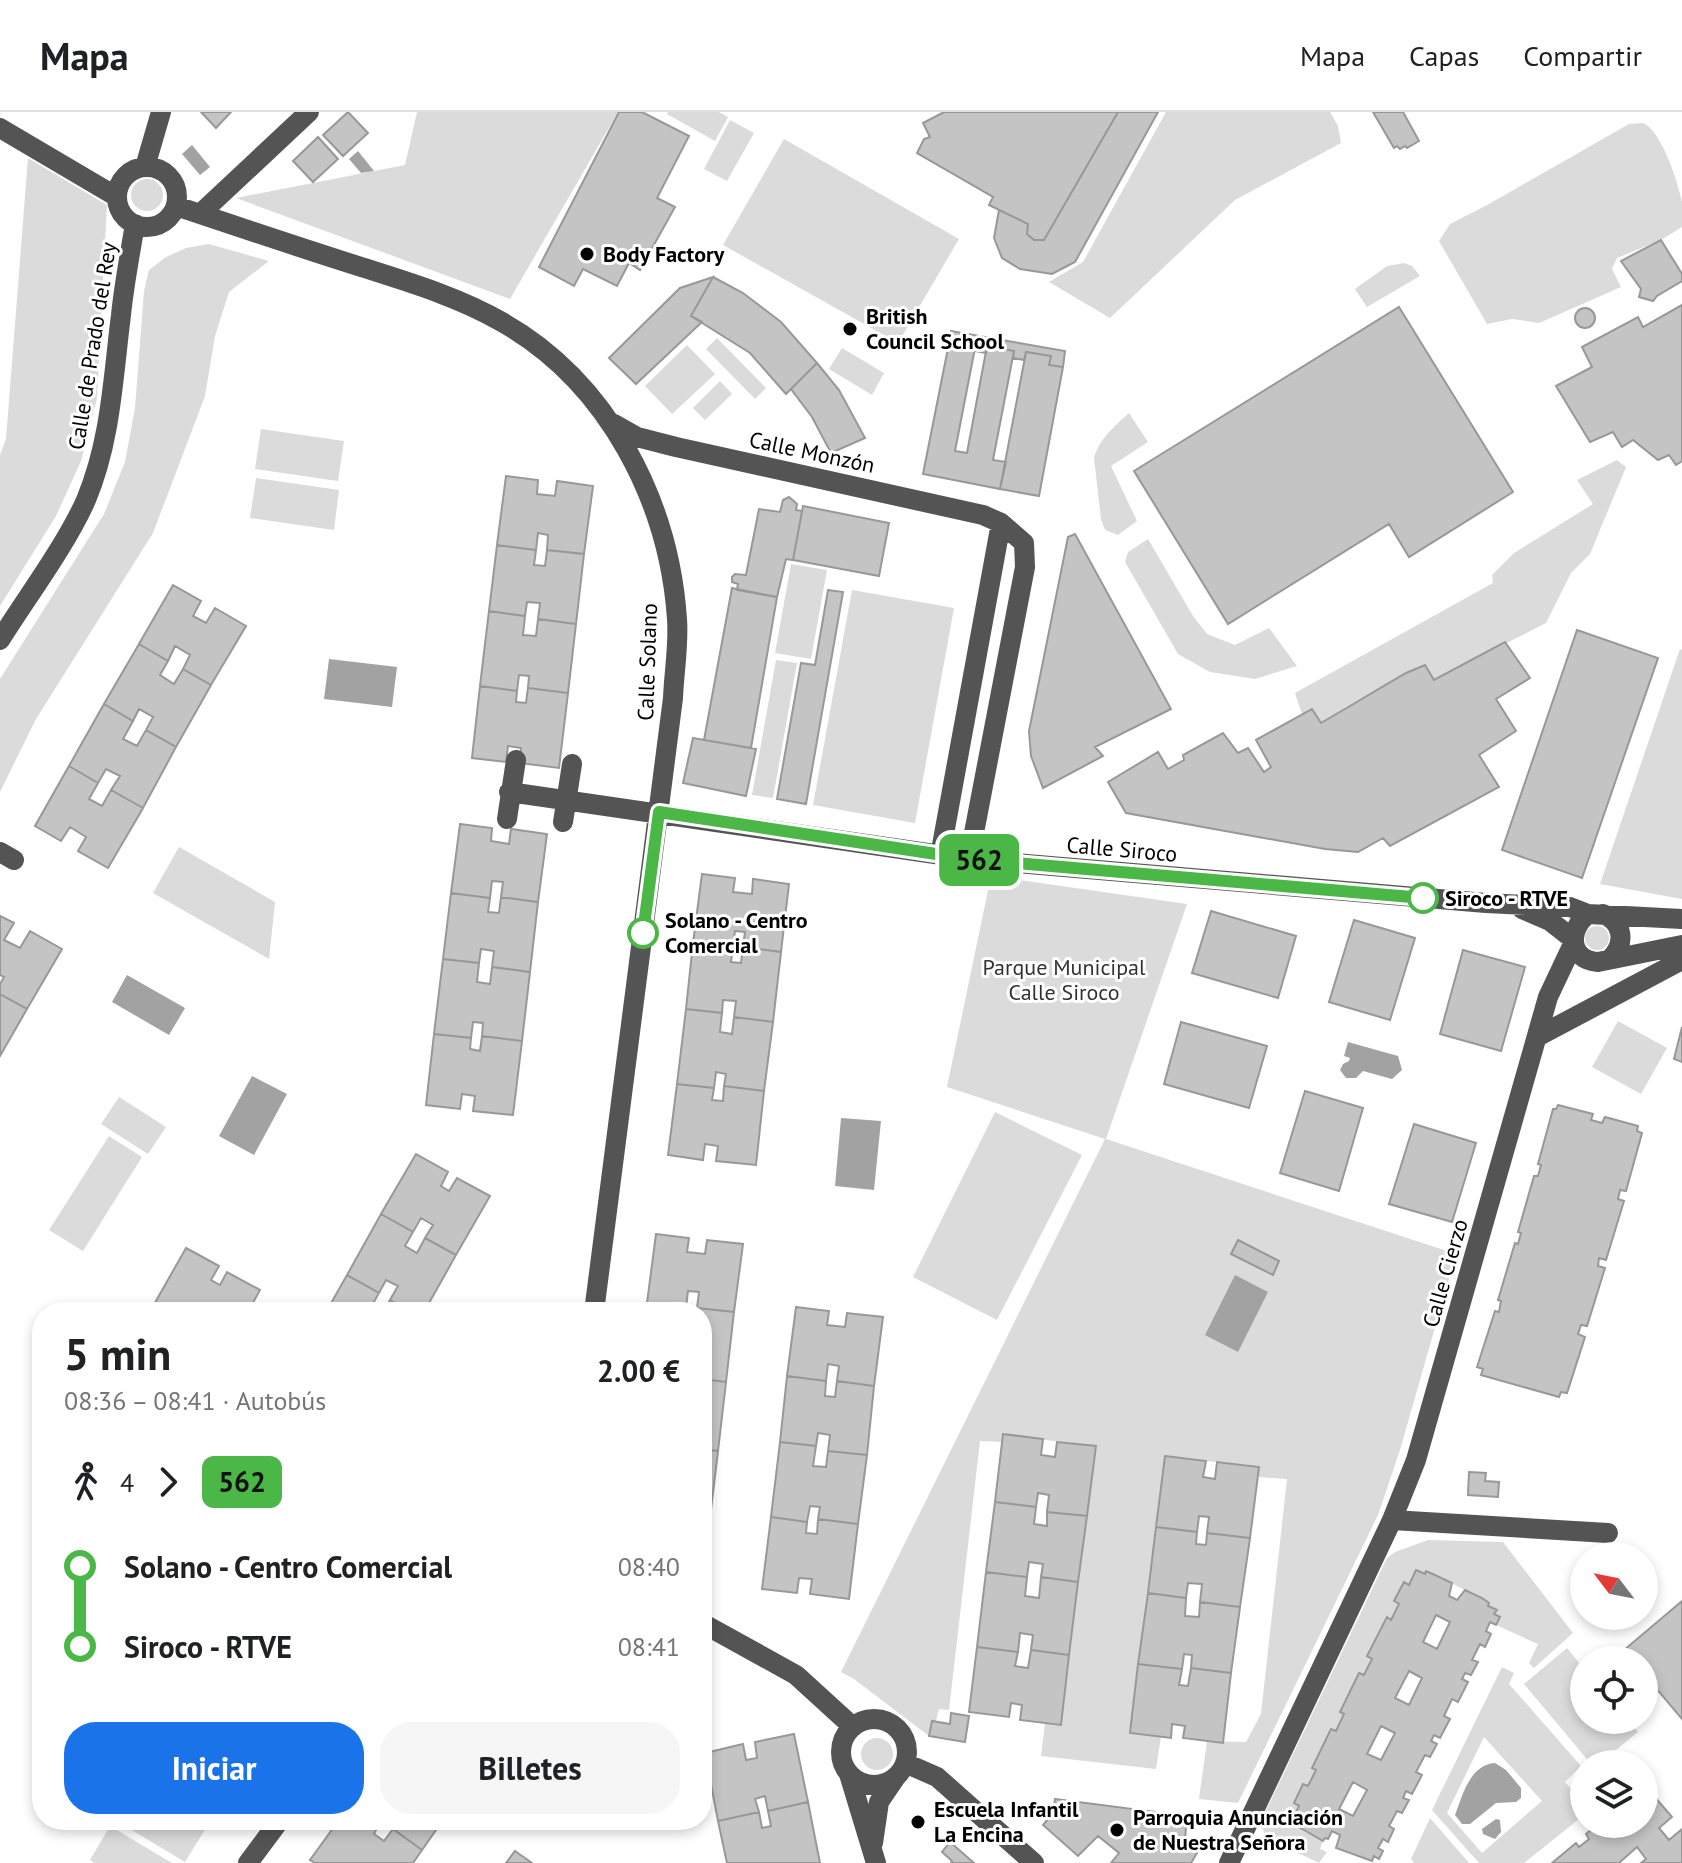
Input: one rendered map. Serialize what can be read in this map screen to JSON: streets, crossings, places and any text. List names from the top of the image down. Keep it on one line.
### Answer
{"streets":{"street":["Calle de Prado del Rey","Calle Monzón","Calle Solano","Calle Siroco","Calle Cierzo"]},"crossings":[["Calle de Prado del Rey","Calle Solano"],["Calle Monzón","Calle Solano"],["Calle Solano","Calle Siroco"],["Calle Siroco","Calle Cierzo"]],"parks":["Parque Municipal Calle Siroco"],"places":["Body Factory","British Council School","Siroco - RTVE","Solano - Centro Comercial","Escuela Infantil La Encina","Parroquia Anunciación de Nuestra Señora"],"lines":["bus line 562"],"north":"top left","page":{"header":"Mapa","nav":["Mapa","Capas","Compartir"],"on_map":"562","heading":["5 min","08:36 – 08:41 · Autobús","2.00 €"],"legs":["4","562"],"list":[{"name":"Solano - Centro Comercial","value":"08:40"},{"name":"Siroco - RTVE","value":"08:41"}],"buttons":["Iniciar","Billetes"]}}
